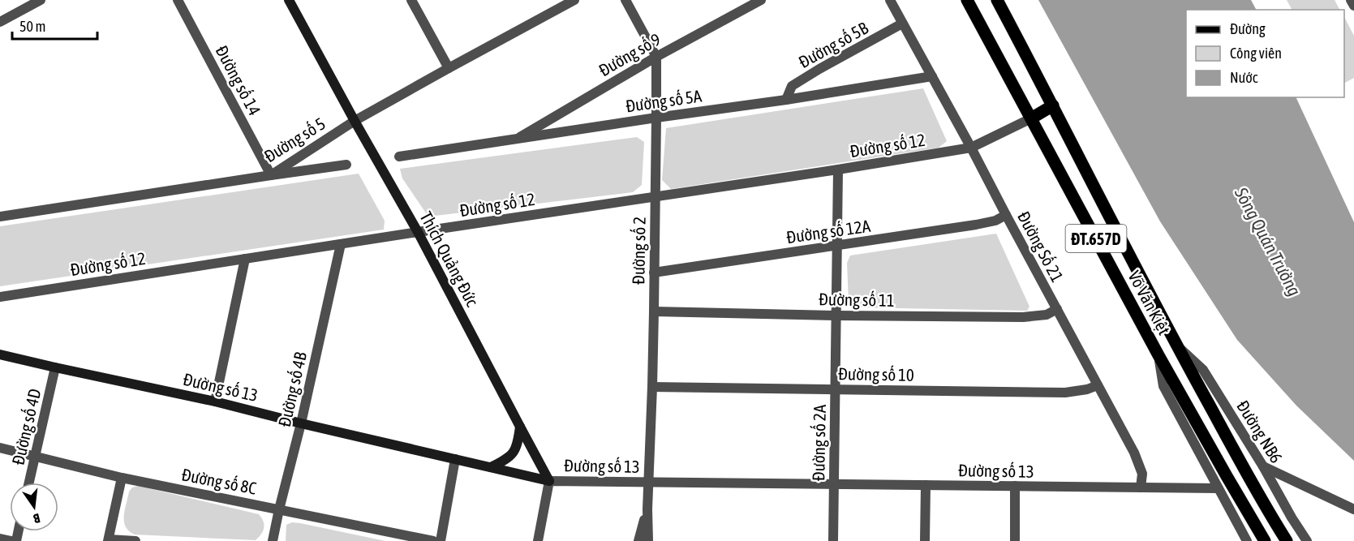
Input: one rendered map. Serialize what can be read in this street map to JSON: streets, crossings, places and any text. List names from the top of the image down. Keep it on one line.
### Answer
{"streets":{"main road":["ĐT.657D","Võ Văn Kiệt"],"street":["Đường số 5B","Đường số 9","Đường số 14","Đường số 5A","Đường số 5","Đường số 12","Đường số 12A","Đường Số 21","Đường số 2","Thích Quảng Đức","Đường số 11","Đường số 10","Đường số 13","Đường số 4B","Đường số 4D","Đường NB6","Đường số 2A","Đường số 8C"]},"crossings":[["Đường số 5B","Đường số 5A"],["Đường số 5B","Đường Số 21"],["Đường số 9","Đường số 5A"],["Đường số 9","Đường số 2"],["Đường số 14","Đường số 5"],["Đường số 5A","Đường Số 21"],["Đường số 5A","Đường số 2"],["Đường số 5","Thích Quảng Đức"],["Đường số 12","Đường Số 21"],["Đường số 12","Đường số 2"],["Đường số 12","Thích Quảng Đức"],["Đường số 12","Võ Văn Kiệt"],["Đường số 12","Đường số 4B"],["Đường số 12","Đường số 2A"],["Đường số 12A","Đường Số 21"],["Đường số 12A","Đường số 2"],["Đường số 12A","Đường số 2A"],["Đường Số 21","Đường số 11"],["Đường Số 21","Đường số 10"],["Đường Số 21","Đường số 13"],["Đường số 2","Đường số 11"],["Đường số 2","Đường số 10"],["Đường số 2","Đường số 13"],["Thích Quảng Đức","Đường số 13"],["Đường số 11","Đường số 2A"],["Võ Văn Kiệt","Đường NB6"],["Đường số 10","Đường số 2A"],["Đường số 13","Đường số 4B"],["Đường số 13","Đường số 4D"],["Đường số 13","Đường số 2A"],["Đường số 4B","Đường số 8C"],["Đường số 4D","Đường số 8C"]],"water":["Sông Quán Trường"],"legend":["Đường","Công viên","Nước"],"scale_bar":"50 m","north":"bottom"}
